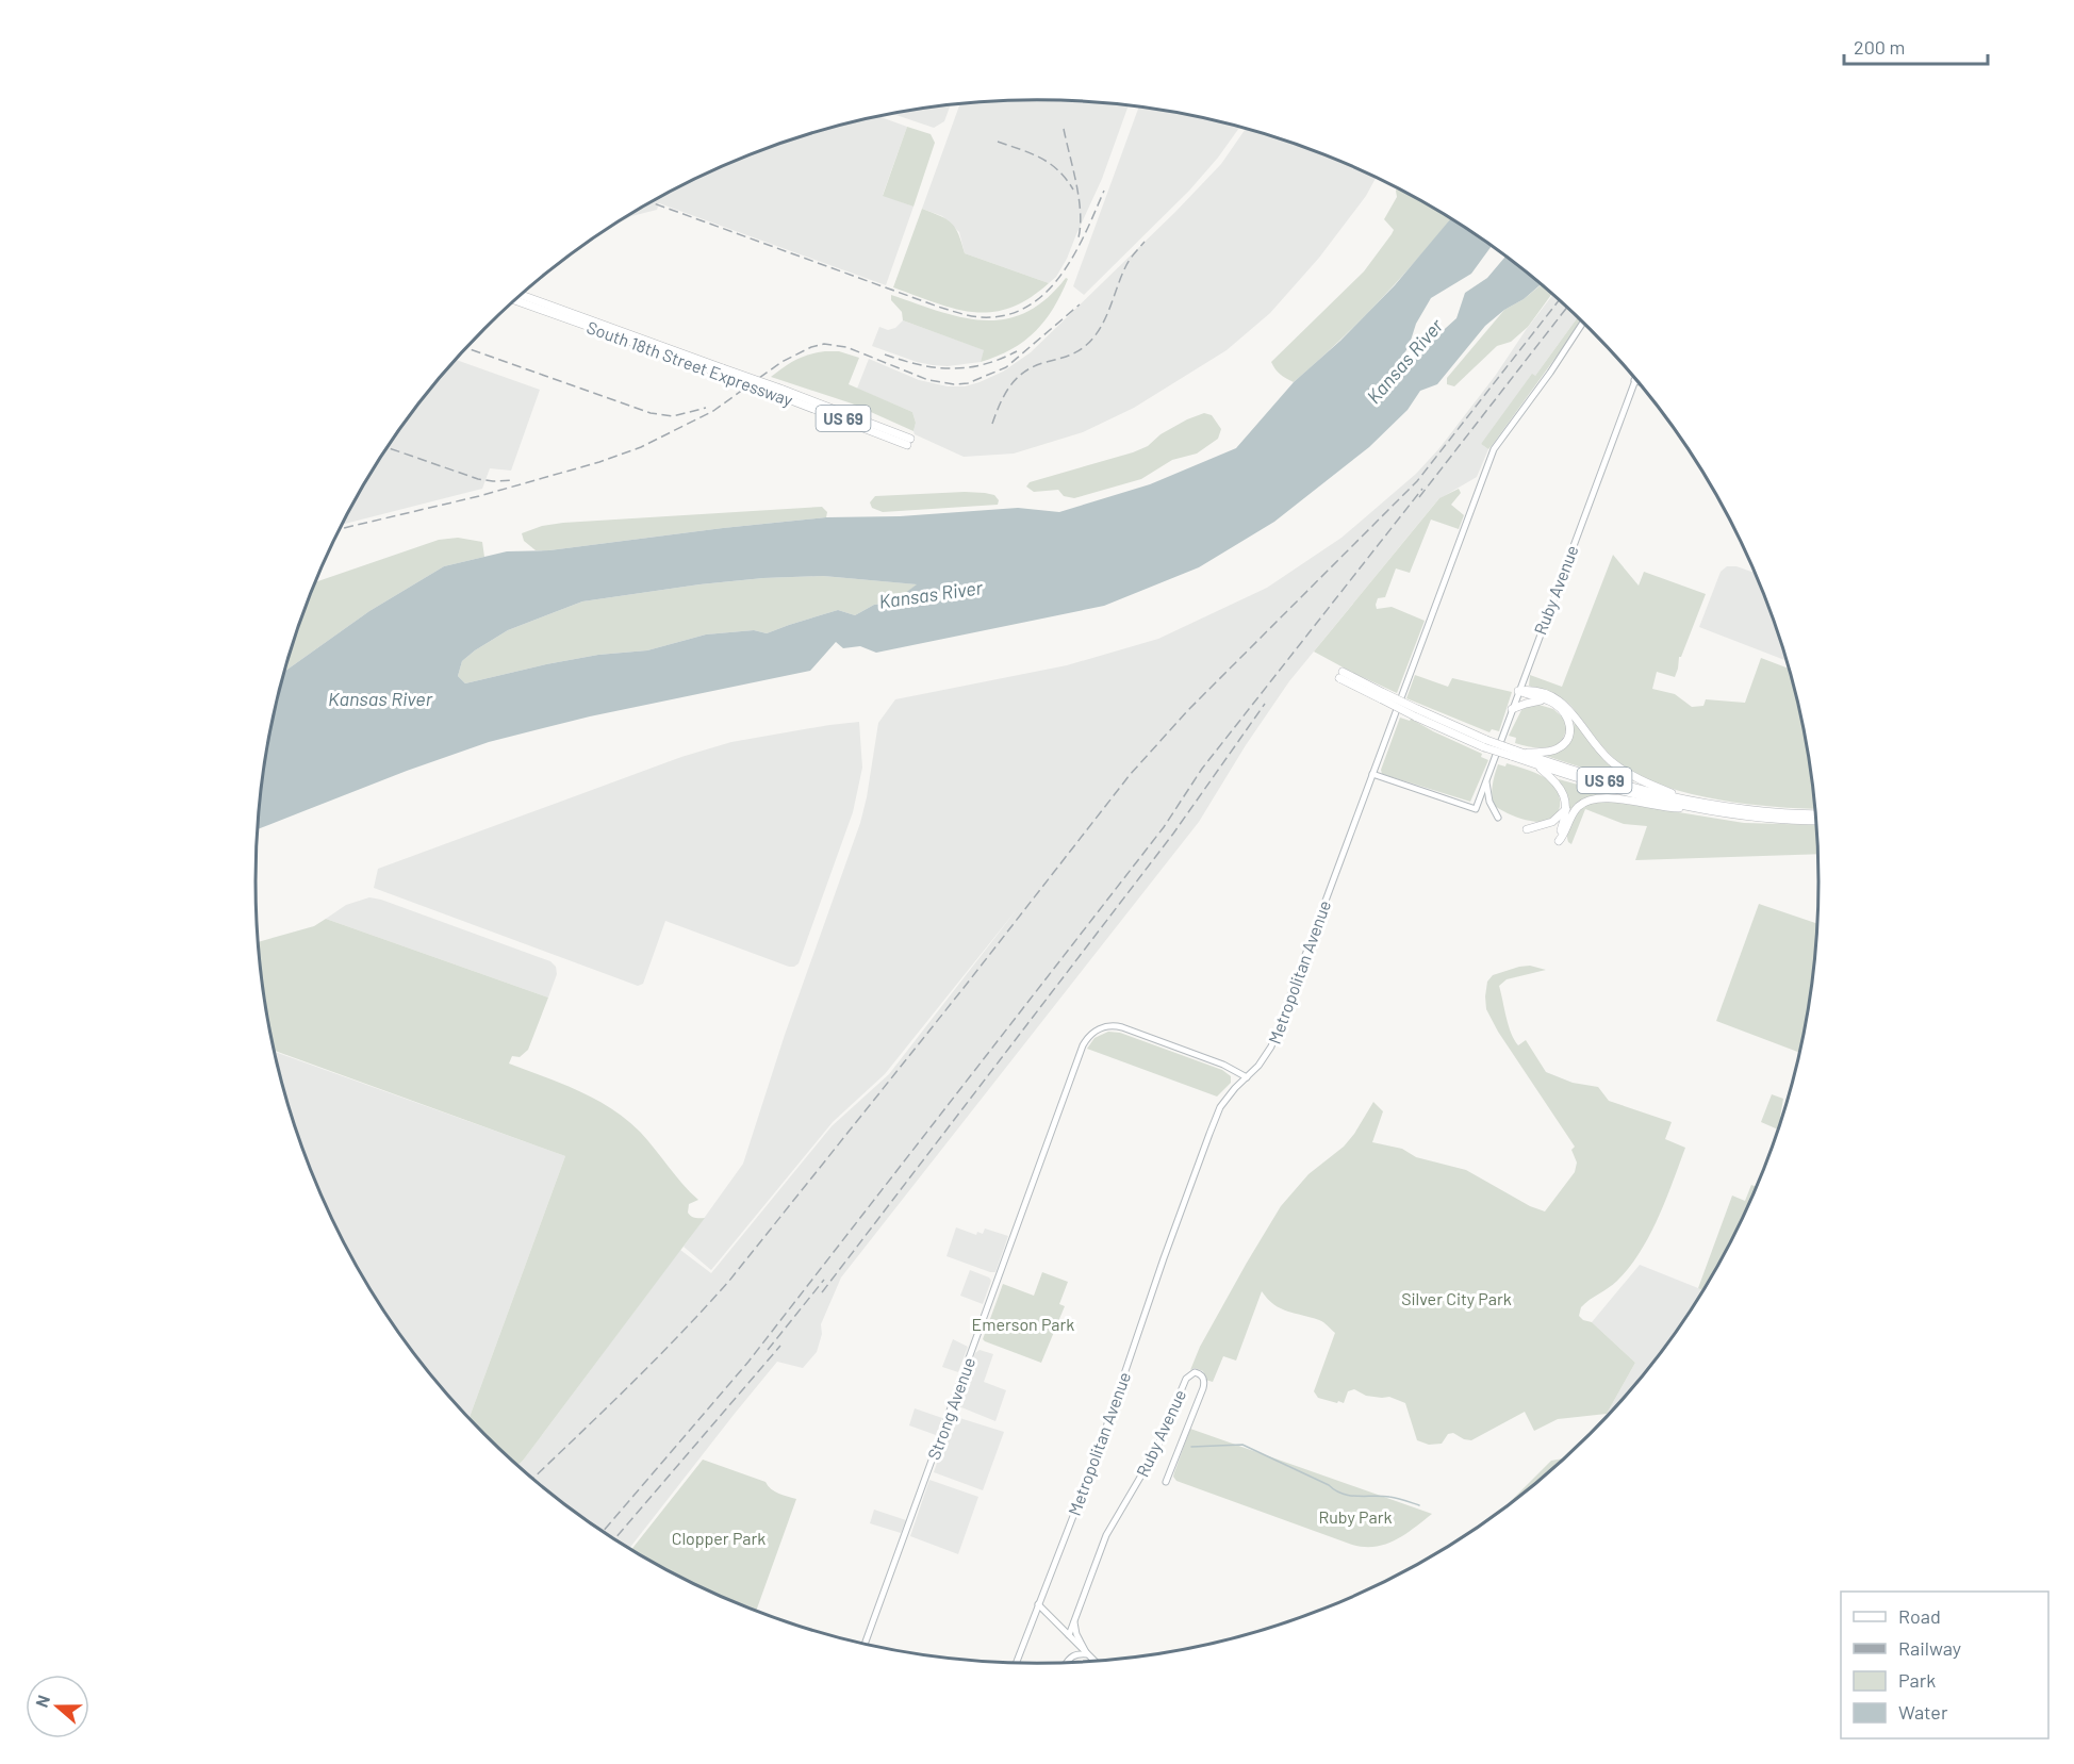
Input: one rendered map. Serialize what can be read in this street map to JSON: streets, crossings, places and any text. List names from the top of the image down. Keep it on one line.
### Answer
{"streets":{"highway":["South 18th Street Expressway","US 69"],"street":["Ruby Avenue","Metropolitan Avenue","Strong Avenue"]},"crossings":[["Ruby Avenue","Metropolitan Avenue"],["Metropolitan Avenue","Strong Avenue"]],"water":["Kansas River"],"parks":["Silver City Park","Emerson Park","Ruby Park","Clopper Park"],"legend":["Road","Railway","Park","Water"],"scale_bar":"200 m","north":"left"}
